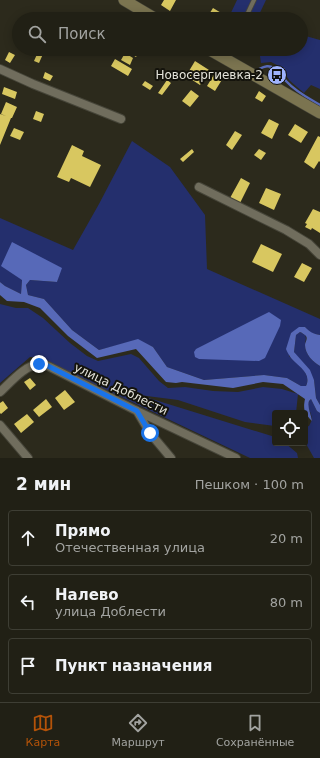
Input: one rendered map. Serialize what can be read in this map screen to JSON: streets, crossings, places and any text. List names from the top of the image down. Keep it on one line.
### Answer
{"streets":{"street":["улица Доблести"]},"places":{"bus stop":["Новосергиевка-2"]},"page":{"search":"Поиск","heading":["2 мин","Пешком · 100 m"],"list":[["Прямо","Отечественная улица","20 m"],["Налево","улица Доблести","80 m"],"Пункт назначения"],"nav":["Карта","Маршрут","Сохранённые"]}}
